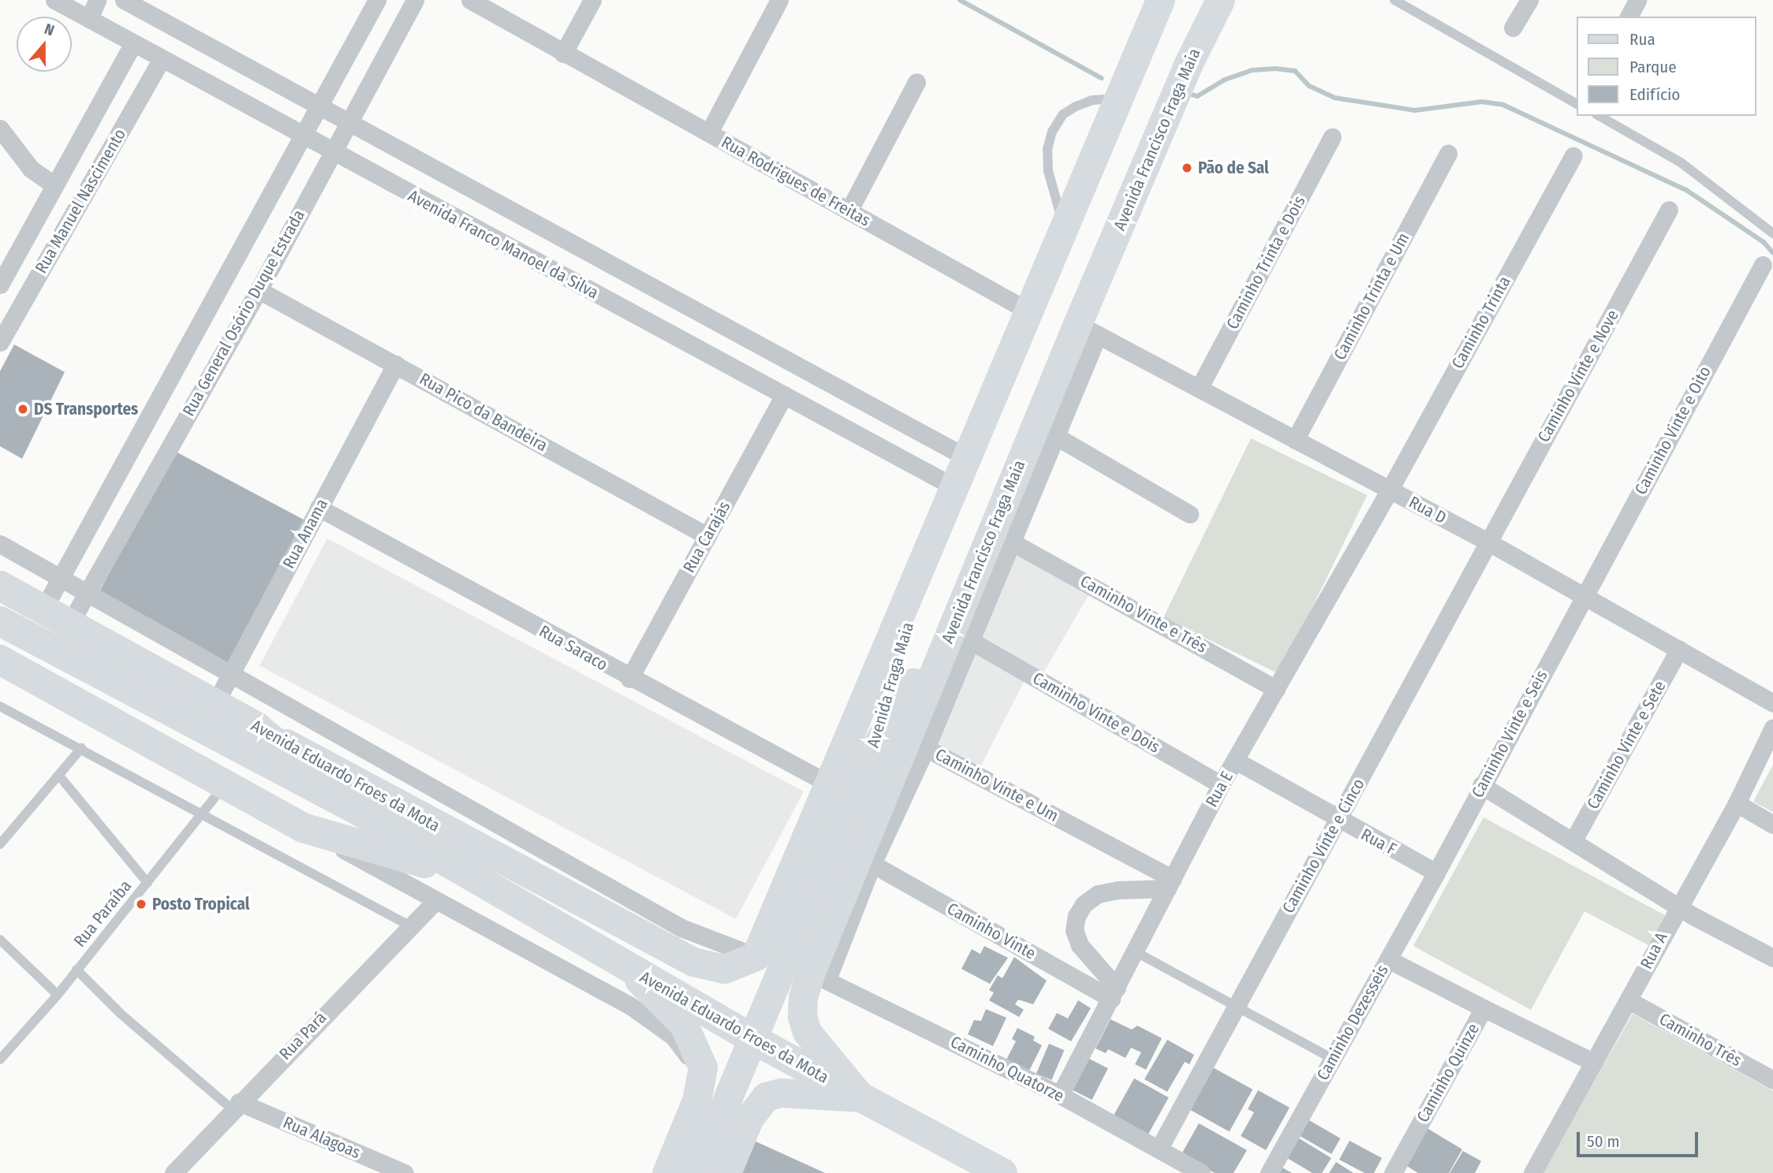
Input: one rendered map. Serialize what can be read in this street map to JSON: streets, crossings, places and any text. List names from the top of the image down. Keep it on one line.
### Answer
{"streets":{"highway":["Avenida Eduardo Froes da Mota"],"main road":["Avenida Francisco Fraga Maia","Avenida Fraga Maia"],"street":["Rua Rodrigues de Freitas","Rua Manuel Nascimento","Avenida Franco Manoel da Silva","Caminho Trinta e Dois","Caminho Trinta e Um","Rua General Osório Duque Estrada","Caminho Trinta","Caminho Vinte e Nove","Rua Pico da Bandeira","Caminho Vinte e Oito","Rua D","Rua Anama","Rua Carajás","Caminho Vinte e Três","Rua Saraco","Caminho Vinte e Dois","Caminho Vinte e Seis","Caminho Vinte e Sete","Caminho Vinte e Um","Rua E","Rua F","Caminho Vinte e Cinco","Caminho Vinte","Rua A","Caminho Dezesseis","Rua Pará","Caminho Três","Caminho Quatorze","Caminho Quinze","Rua Alagoas"],"lane":["Rua Paraíba"]},"crossings":[["Avenida Francisco Fraga Maia","Rua D"],["Avenida Francisco Fraga Maia","Avenida Fraga Maia"],["Avenida Francisco Fraga Maia","Avenida Eduardo Froes da Mota"],["Avenida Francisco Fraga Maia","Caminho Vinte e Um"],["Avenida Francisco Fraga Maia","Caminho Quatorze"],["Rua Manuel Nascimento","Avenida Franco Manoel da Silva"],["Avenida Franco Manoel da Silva","Rua General Osório Duque Estrada"],["Avenida Franco Manoel da Silva","Rua Carajás"],["Caminho Trinta e Dois","Rua D"],["Caminho Trinta e Um","Rua D"],["Rua General Osório Duque Estrada","Rua Pico da Bandeira"],["Rua General Osório Duque Estrada","Avenida Eduardo Froes da Mota"],["Caminho Trinta","Rua D"],["Caminho Trinta","Rua E"],["Caminho Vinte e Nove","Rua D"],["Caminho Vinte e Nove","Caminho Vinte e Cinco"],["Rua Pico da Bandeira","Rua Anama"],["Rua Pico da Bandeira","Rua Carajás"],["Caminho Vinte e Oito","Rua D"],["Caminho Vinte e Oito","Caminho Vinte e Seis"],["Rua D","Caminho Vinte e Seis"],["Rua D","Caminho Vinte e Sete"],["Rua D","Rua E"],["Rua D","Caminho Vinte e Cinco"],["Rua Anama","Rua Saraco"],["Rua Anama","Avenida Eduardo Froes da Mota"],["Rua Carajás","Rua Saraco"],["Caminho Vinte e Três","Rua E"],["Caminho Vinte e Dois","Rua E"],["Caminho Vinte e Seis","Rua F"],["Caminho Vinte e Seis","Caminho Dezesseis"],["Avenida Eduardo Froes da Mota","Rua Paraíba"],["Caminho Vinte e Um","Rua E"],["Caminho Vinte e Um","Caminho Vinte"],["Caminho Vinte e Um","Caminho Quatorze"],["Rua E","Rua F"],["Rua E","Caminho Vinte"],["Rua E","Caminho Quatorze"],["Rua F","Caminho Vinte e Cinco"],["Rua F","Caminho Dezesseis"],["Caminho Vinte e Cinco","Caminho Quatorze"],["Rua A","Caminho Três"],["Caminho Dezesseis","Caminho Quinze"],["Rua Pará","Rua Alagoas"]],"places":["Pão de Sal","DS Transportes","Posto Tropical"],"legend":["Rua","Parque","Edifício"],"scale_bar":"50 m","north":"top"}
